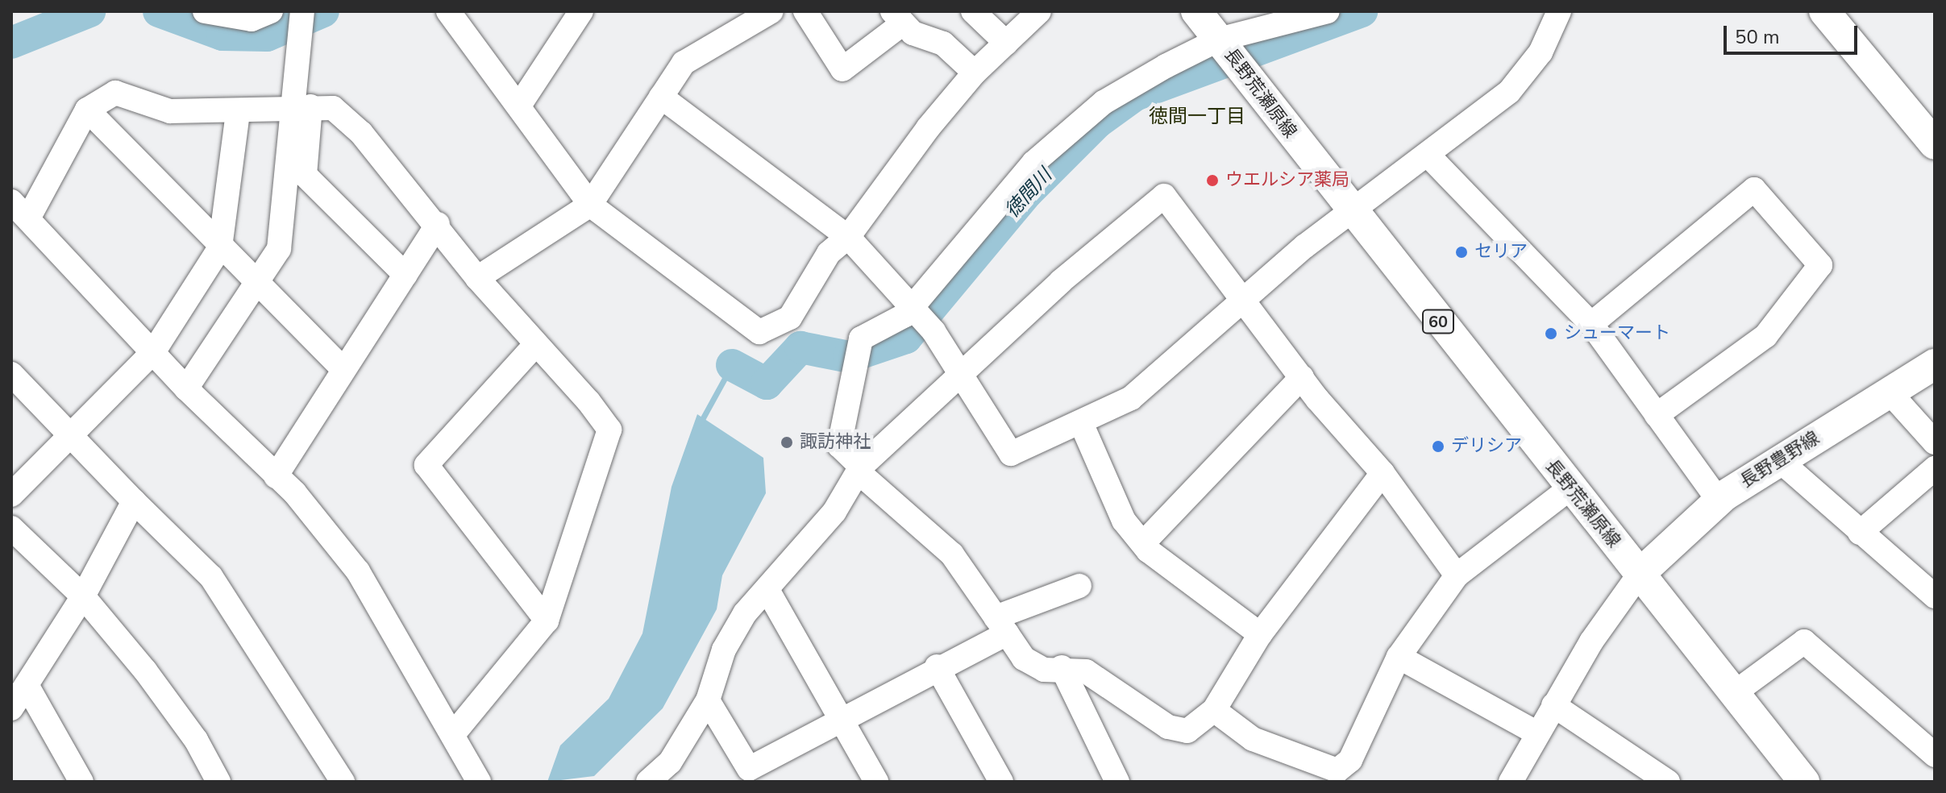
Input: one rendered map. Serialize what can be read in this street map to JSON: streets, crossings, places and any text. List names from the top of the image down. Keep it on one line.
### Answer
{"streets":{"main road":["長野荒瀬原線","60","長野豊野線"]},"crossings":[["長野荒瀬原線","長野豊野線"]],"districts":["徳間一丁目"],"water":["徳間川"],"places":["ウエルシア薬局","セリア","シューマート","諏訪神社","デリシア"],"scale_bar":"50 m"}
